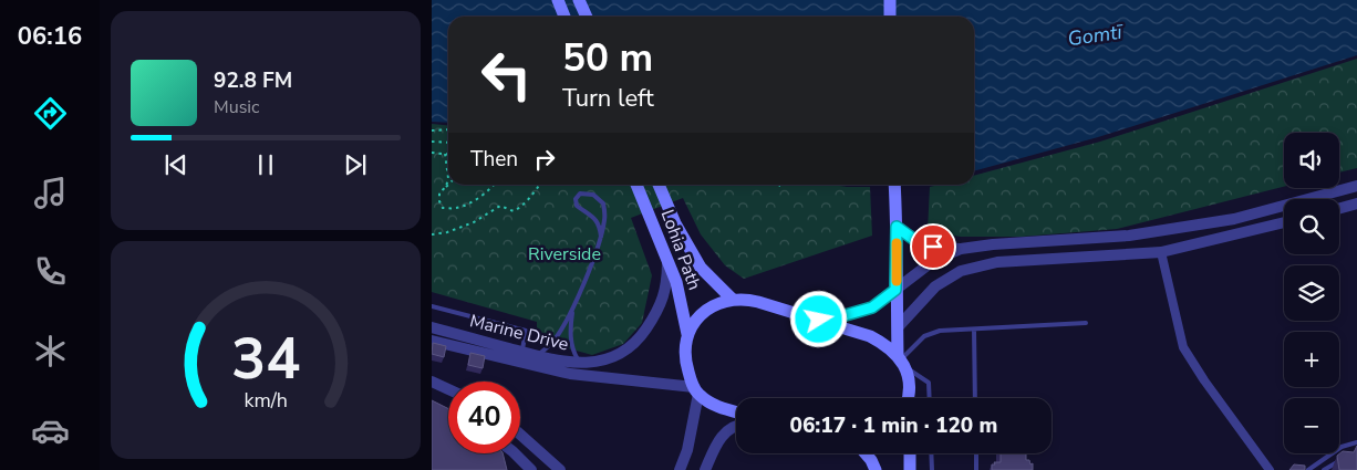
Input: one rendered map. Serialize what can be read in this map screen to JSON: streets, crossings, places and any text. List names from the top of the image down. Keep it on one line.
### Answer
{"streets":{"main road":["Lohia Path"],"street":["Marine Drive"]},"crossings":[["Lohia Path","Marine Drive"]],"water":["Gomtī"],"parks":["Riverside"],"page":{"tabs":"06:16","turn":["50 m","Turn left"],"song":["92.8 FM","Music"],"map_buttons":["+","−"],"then":"Then","limit":"40","trip":"06:17 · 1 min · 120 m","gauge":["34","km/h"]}}
